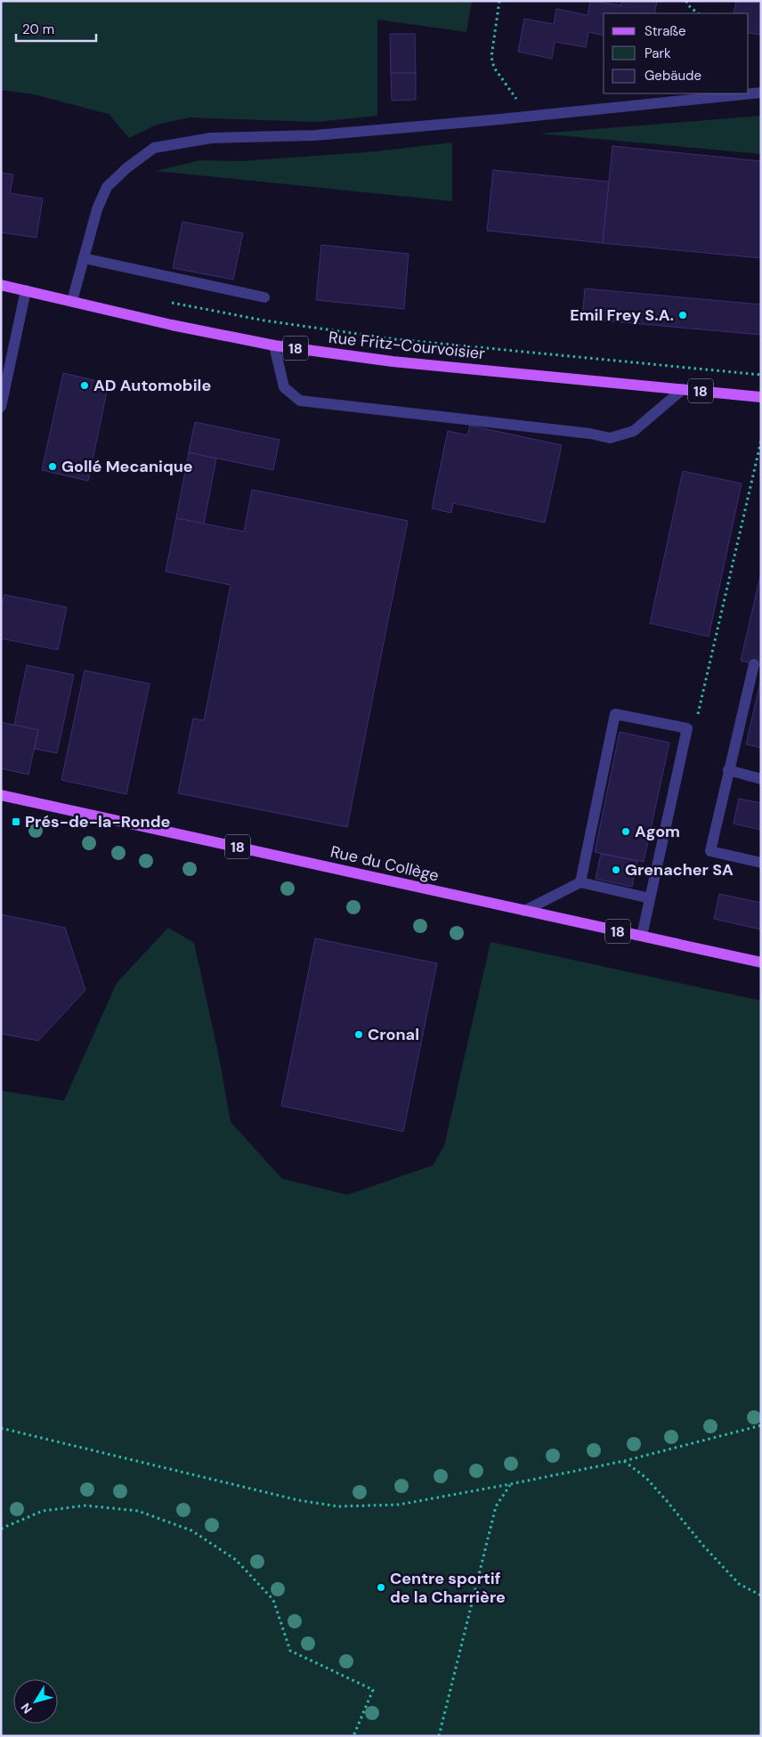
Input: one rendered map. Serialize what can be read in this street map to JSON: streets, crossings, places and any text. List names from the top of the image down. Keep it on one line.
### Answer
{"streets":{"main road":["Rue Fritz-Courvoisier","18","Rue du Collège"]},"places":{"other":["Emil Frey S.A.","AD Automobile","Gollé Mecanique","Agom","Grenacher SA","Cronal","Centre sportif de la Charrière"],"transit":["Prés-de-la-Ronde"]},"legend":["Straße","Park","Gebäude"],"scale_bar":"20 m","north":"bottom left"}
